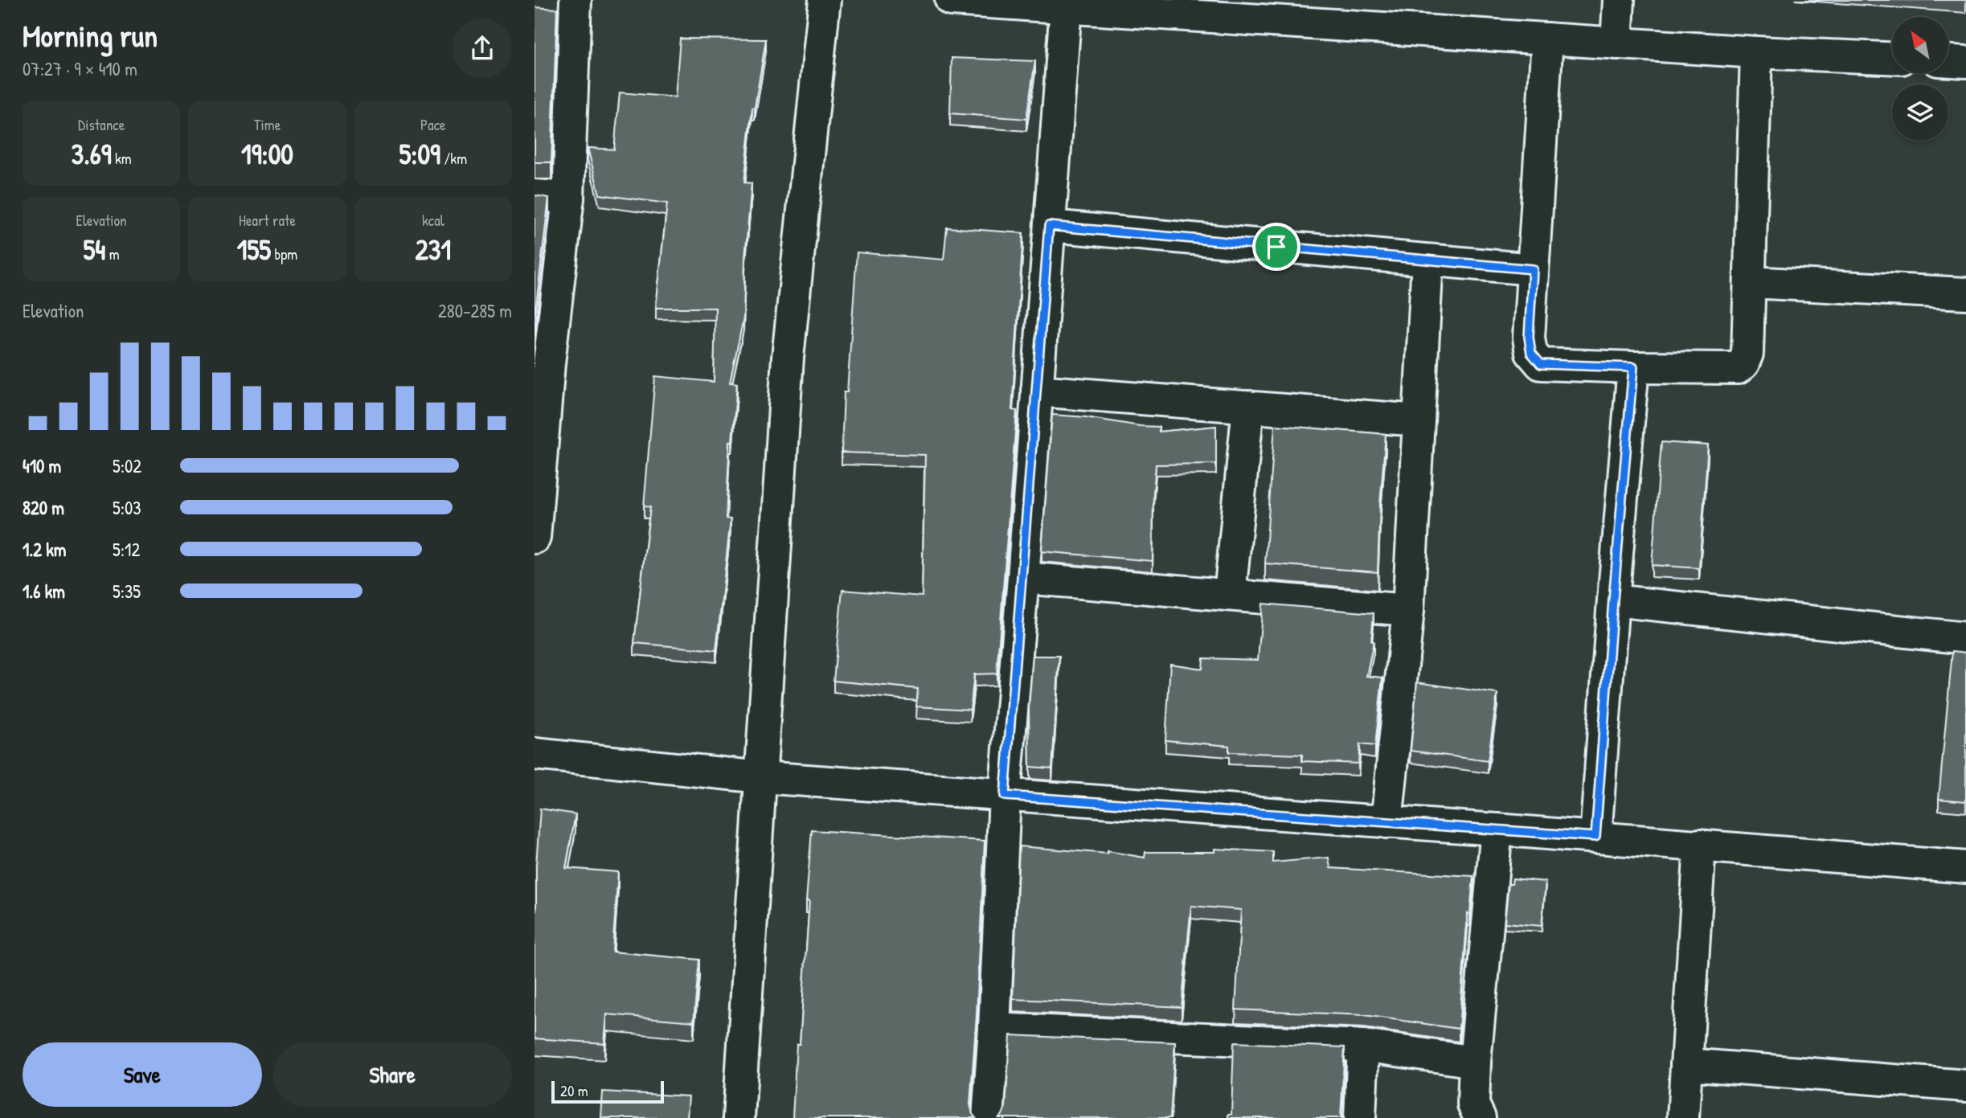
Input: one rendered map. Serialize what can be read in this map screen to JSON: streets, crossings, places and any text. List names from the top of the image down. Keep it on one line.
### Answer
{"scale_bar":"20 m","north":"top left","page":{"heading":["Morning run","07:27 · 9 × 410 m"],"stats":[["Distance","3.69 km"],["Time","19:00"],["Pace","5:09 /km"],["Elevation","54 m"],["Heart rate","155 bpm"],["kcal","231"]],"chart":["Elevation","280–285 m"],"list":[{"name":"410 m","note":"5:02"},{"name":"820 m","note":"5:03"},{"name":"1.2 km","note":"5:12"},{"name":"1.6 km","note":"5:35"}],"buttons":["Save","Share"],"scale":"20 m"}}
